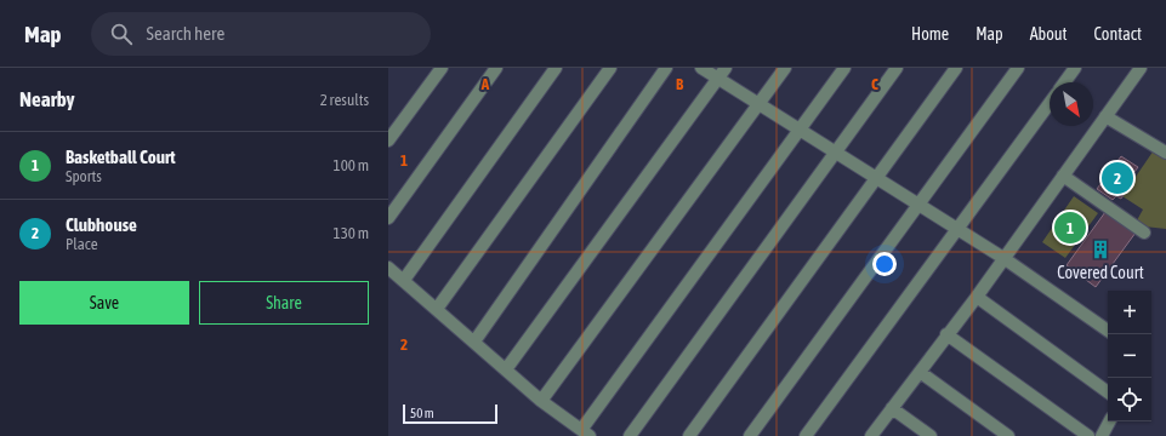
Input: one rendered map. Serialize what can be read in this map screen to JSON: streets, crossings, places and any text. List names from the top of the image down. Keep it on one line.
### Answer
{"places":{"building":["Covered Court"]},"scale_bar":"50 m","north":"bottom right","page":{"header":"Map","search":"Search here","nav":["Home","Map","About","Contact"],"heading":["Nearby","2 results"],"list":[{"mark":"1","name":"Basketball Court","note":"Sports","value":"100 m"},{"mark":"2","name":"Clubhouse","note":"Place","value":"130 m"}],"pins":["2","1"],"buttons":["Save","Share"],"map_buttons":["+","−"],"scale":"50 m"},"grid":{"columns":["A","B","C"],"rows":["1","2"]}}
